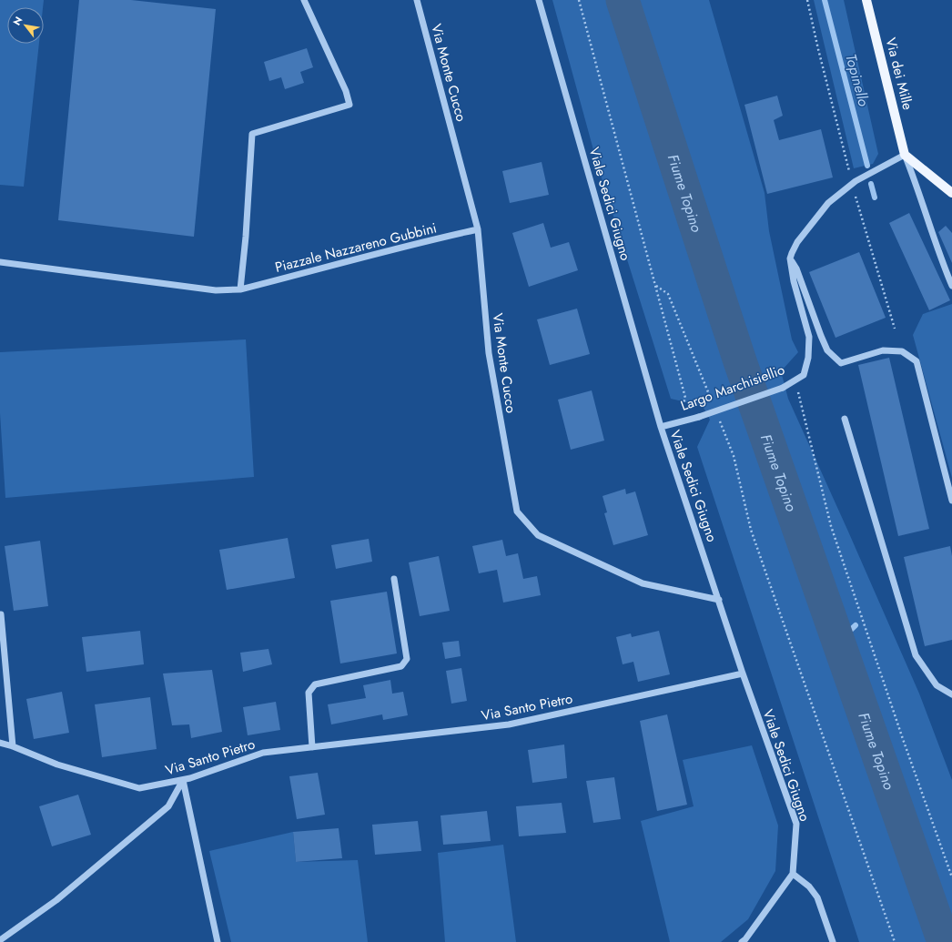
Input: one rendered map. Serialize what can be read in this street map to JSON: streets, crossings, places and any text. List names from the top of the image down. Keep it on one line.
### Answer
{"streets":{"main road":["Via dei Mille"],"street":["Via Monte Cucco","Viale Sedici Giugno","Piazzale Nazzareno Gubbini","Largo Marchisiellio","Via Santo Pietro"]},"crossings":[["Via Monte Cucco","Viale Sedici Giugno"],["Via Monte Cucco","Piazzale Nazzareno Gubbini"],["Viale Sedici Giugno","Largo Marchisiellio"],["Viale Sedici Giugno","Via Santo Pietro"]],"water":["Topinello","Fiume Topino"],"north":"top left"}
